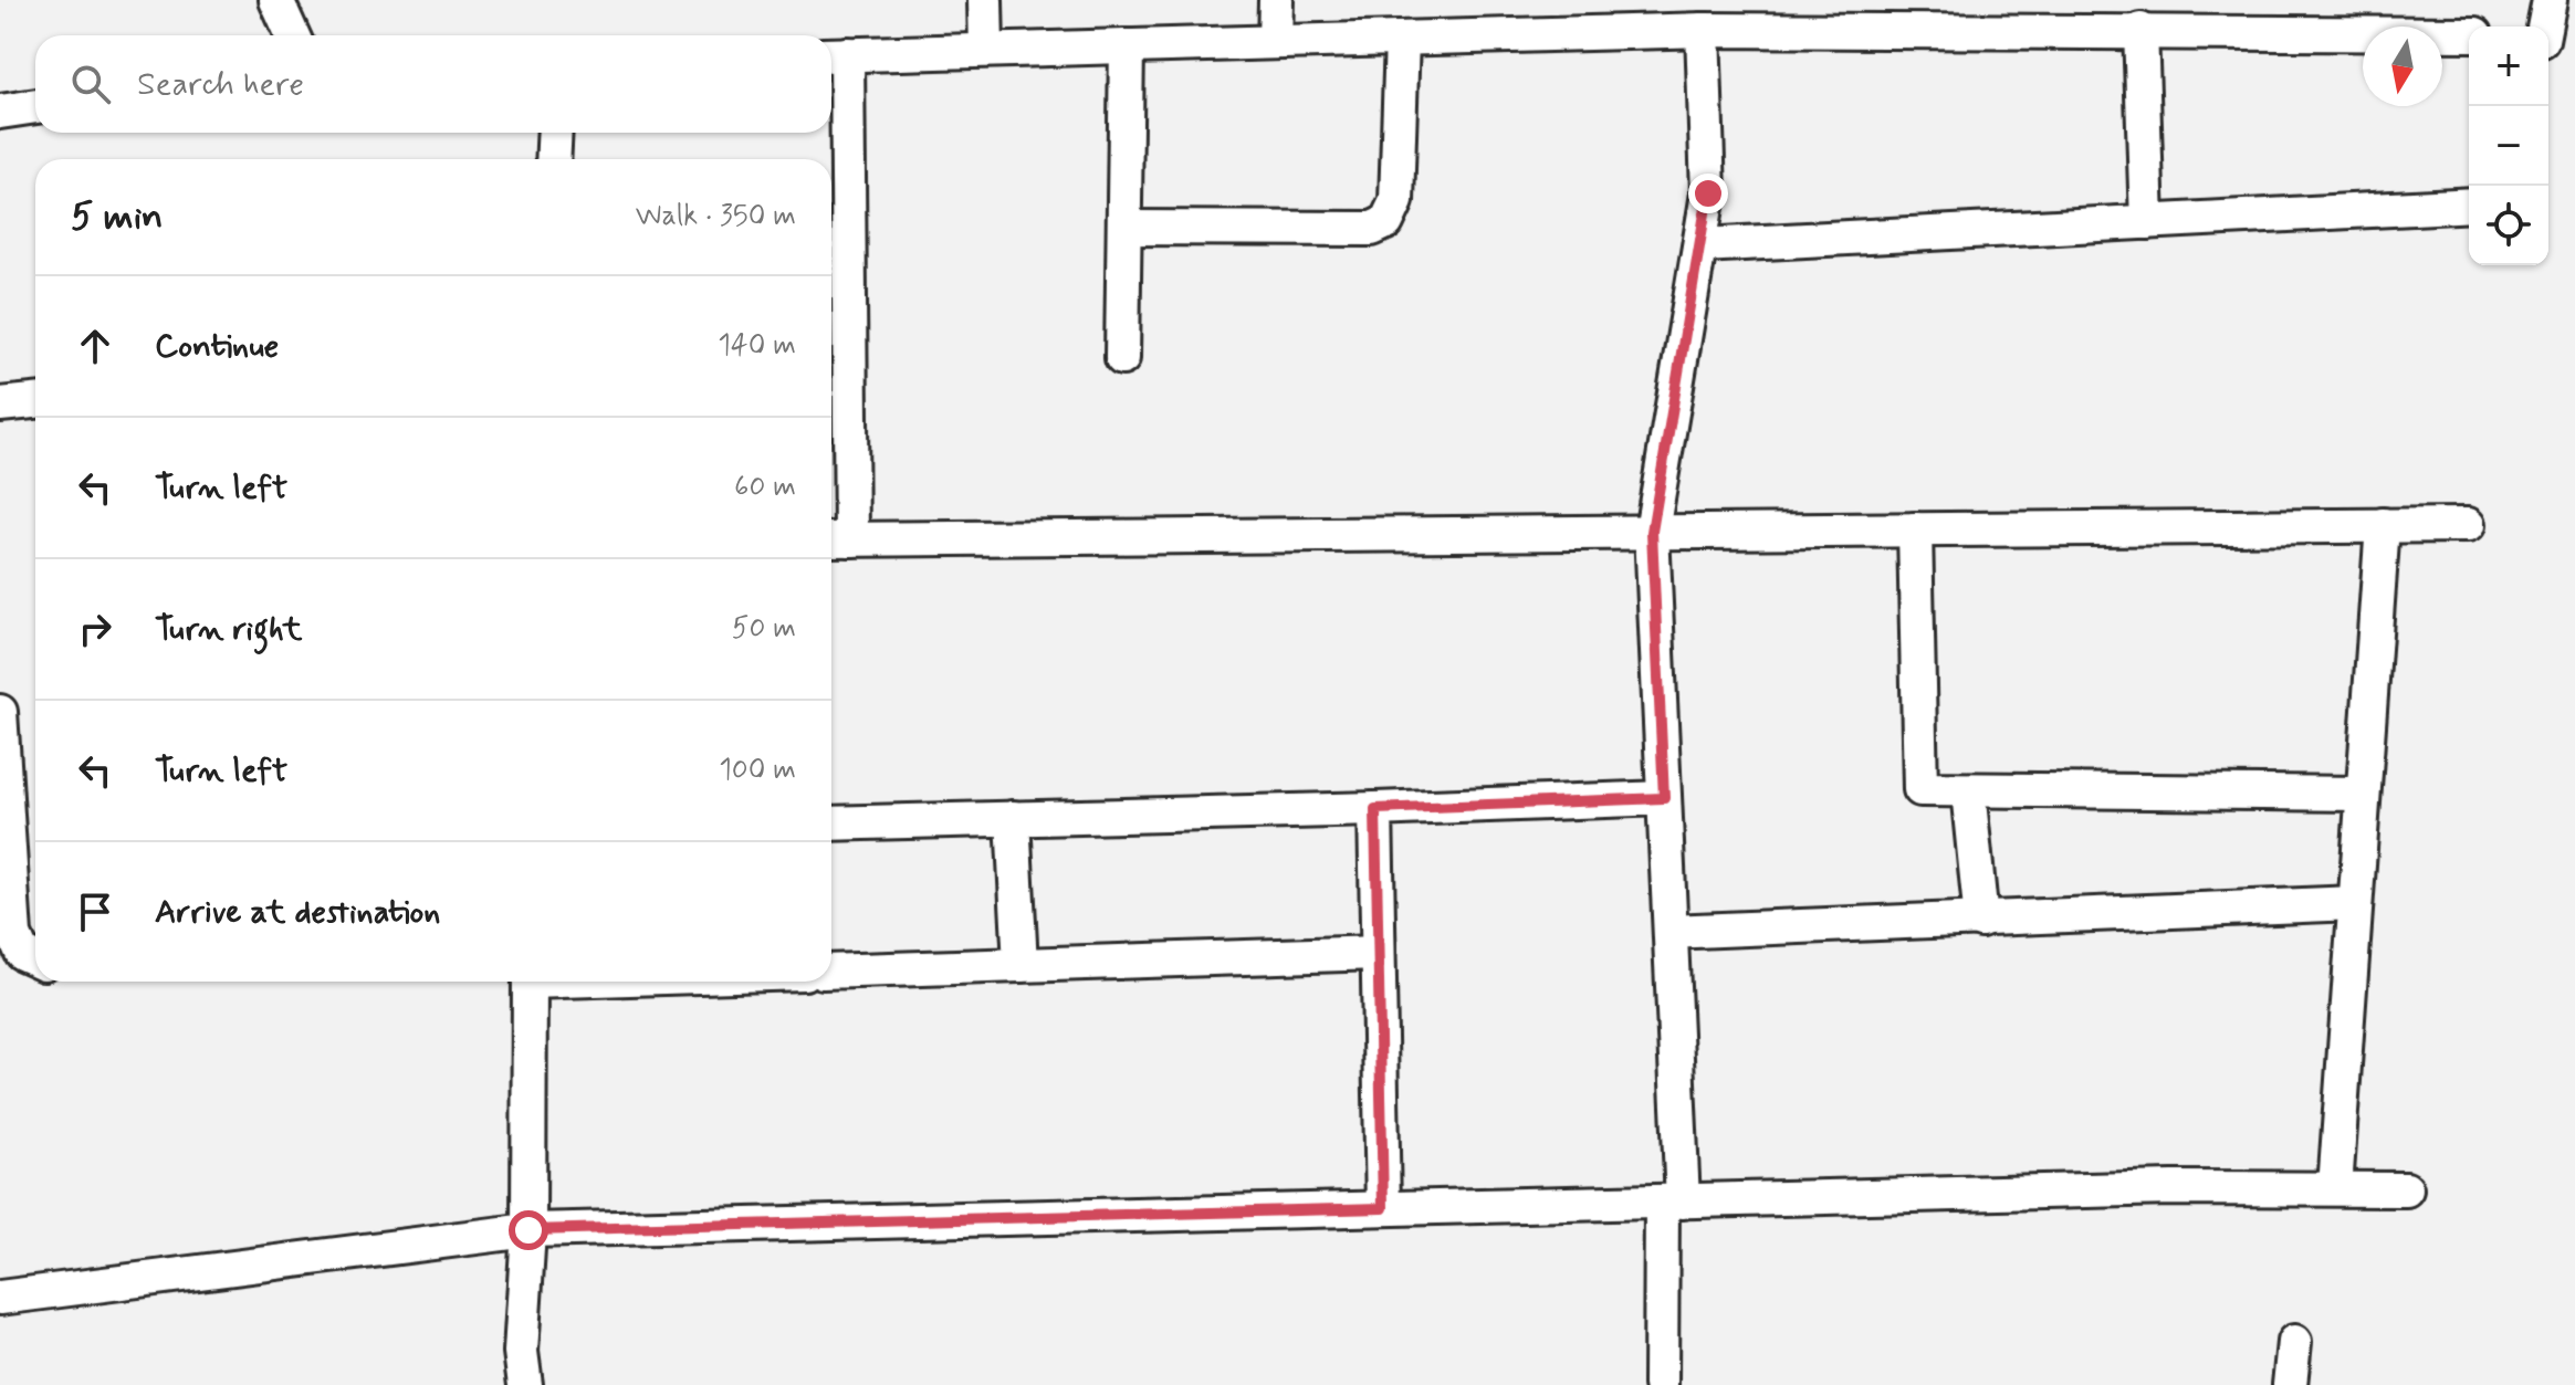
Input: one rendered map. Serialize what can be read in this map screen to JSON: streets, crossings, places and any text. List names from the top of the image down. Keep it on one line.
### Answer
{"north":"bottom","page":{"map_buttons":["+","−"],"search":"Search here","heading":["5 min","Walk · 350 m"],"list":[["Continue","140 m"],["Turn left","60 m"],["Turn right","50 m"],["Turn left","100 m"],"Arrive at destination"]}}
